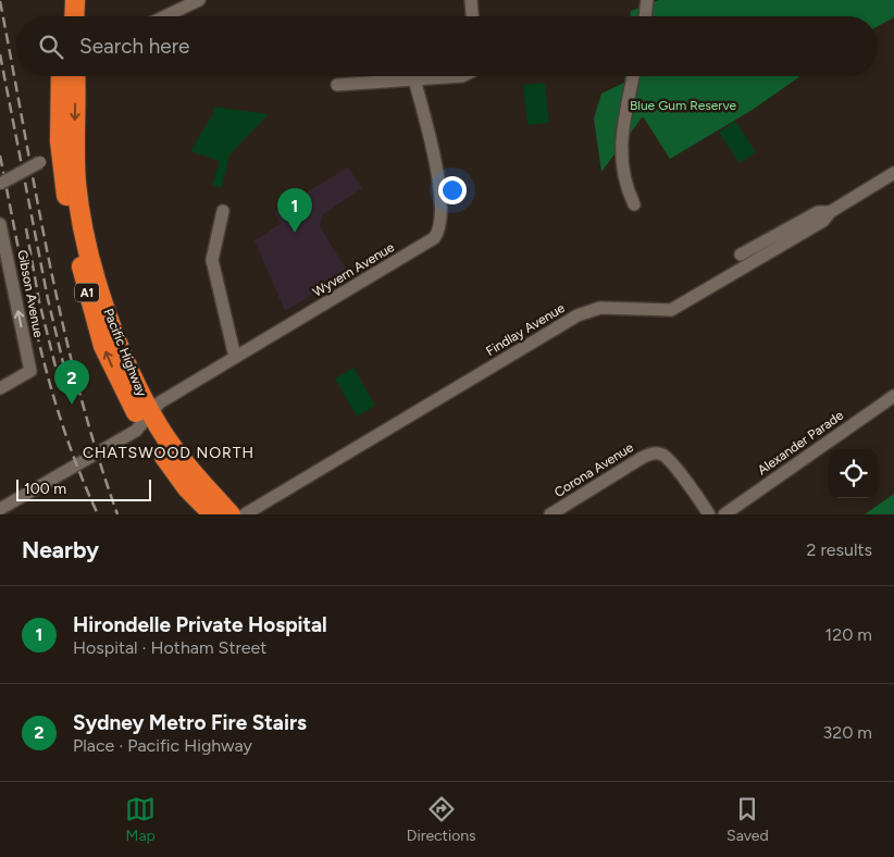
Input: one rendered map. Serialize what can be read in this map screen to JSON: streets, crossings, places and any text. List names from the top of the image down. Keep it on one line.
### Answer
{"streets":{"highway":["A1","Pacific Highway"],"street":["Wyvern Avenue","Gibson Avenue","Findlay Avenue","Alexander Parade","Corona Avenue"]},"crossings":[["Wyvern Avenue","Pacific Highway"]],"one_way":["Gibson Avenue"],"districts":["CHATSWOOD NORTH"],"parks":["Blue Gum Reserve"],"scale_bar":"100 m","page":{"search":"Search here","pins":["1","2"],"scale":"100 m","heading":["Nearby","2 results"],"list":[{"mark":"1","name":"Hirondelle Private Hospital","note":"Hospital · Hotham Street","value":"120 m"},{"mark":"2","name":"Sydney Metro Fire Stairs","note":"Place · Pacific Highway","value":"320 m"}],"nav":["Map","Directions","Saved"]}}
